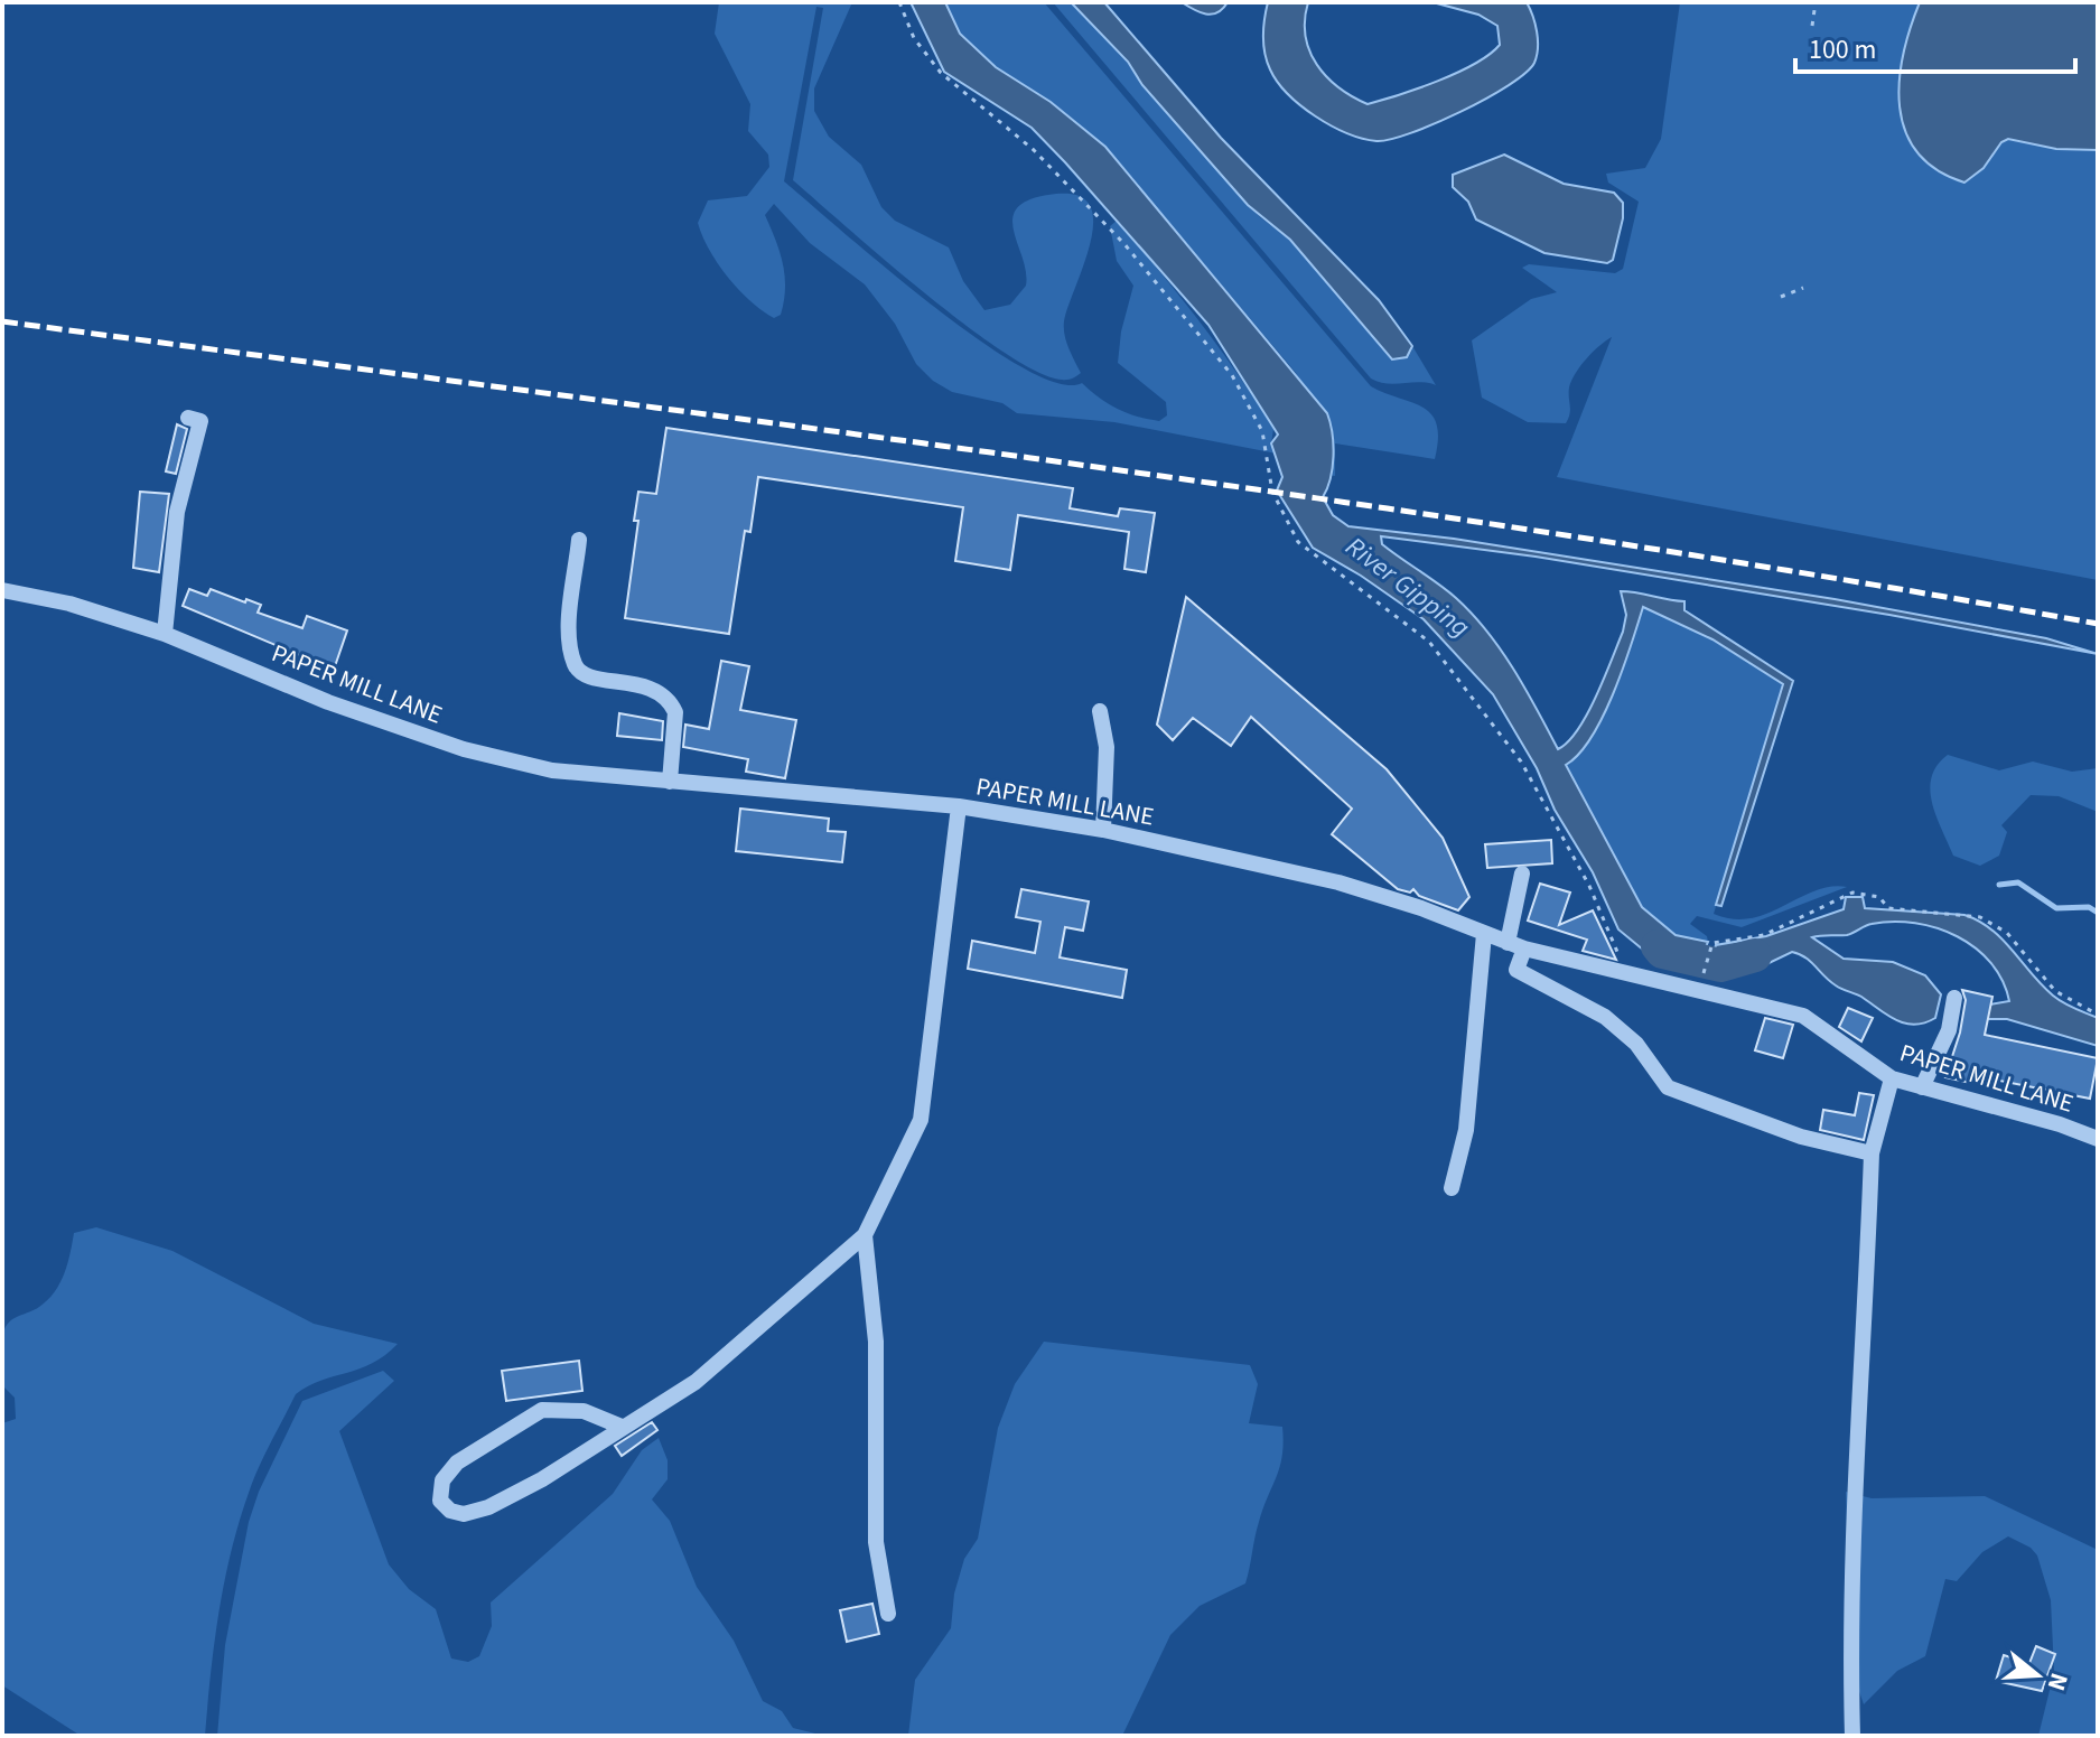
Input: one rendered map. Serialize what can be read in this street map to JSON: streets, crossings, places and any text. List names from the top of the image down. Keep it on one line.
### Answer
{"streets":{"street":["PAPER MILL LANE"]},"water":["River Gipping"],"scale_bar":"100 m","north":"right"}
